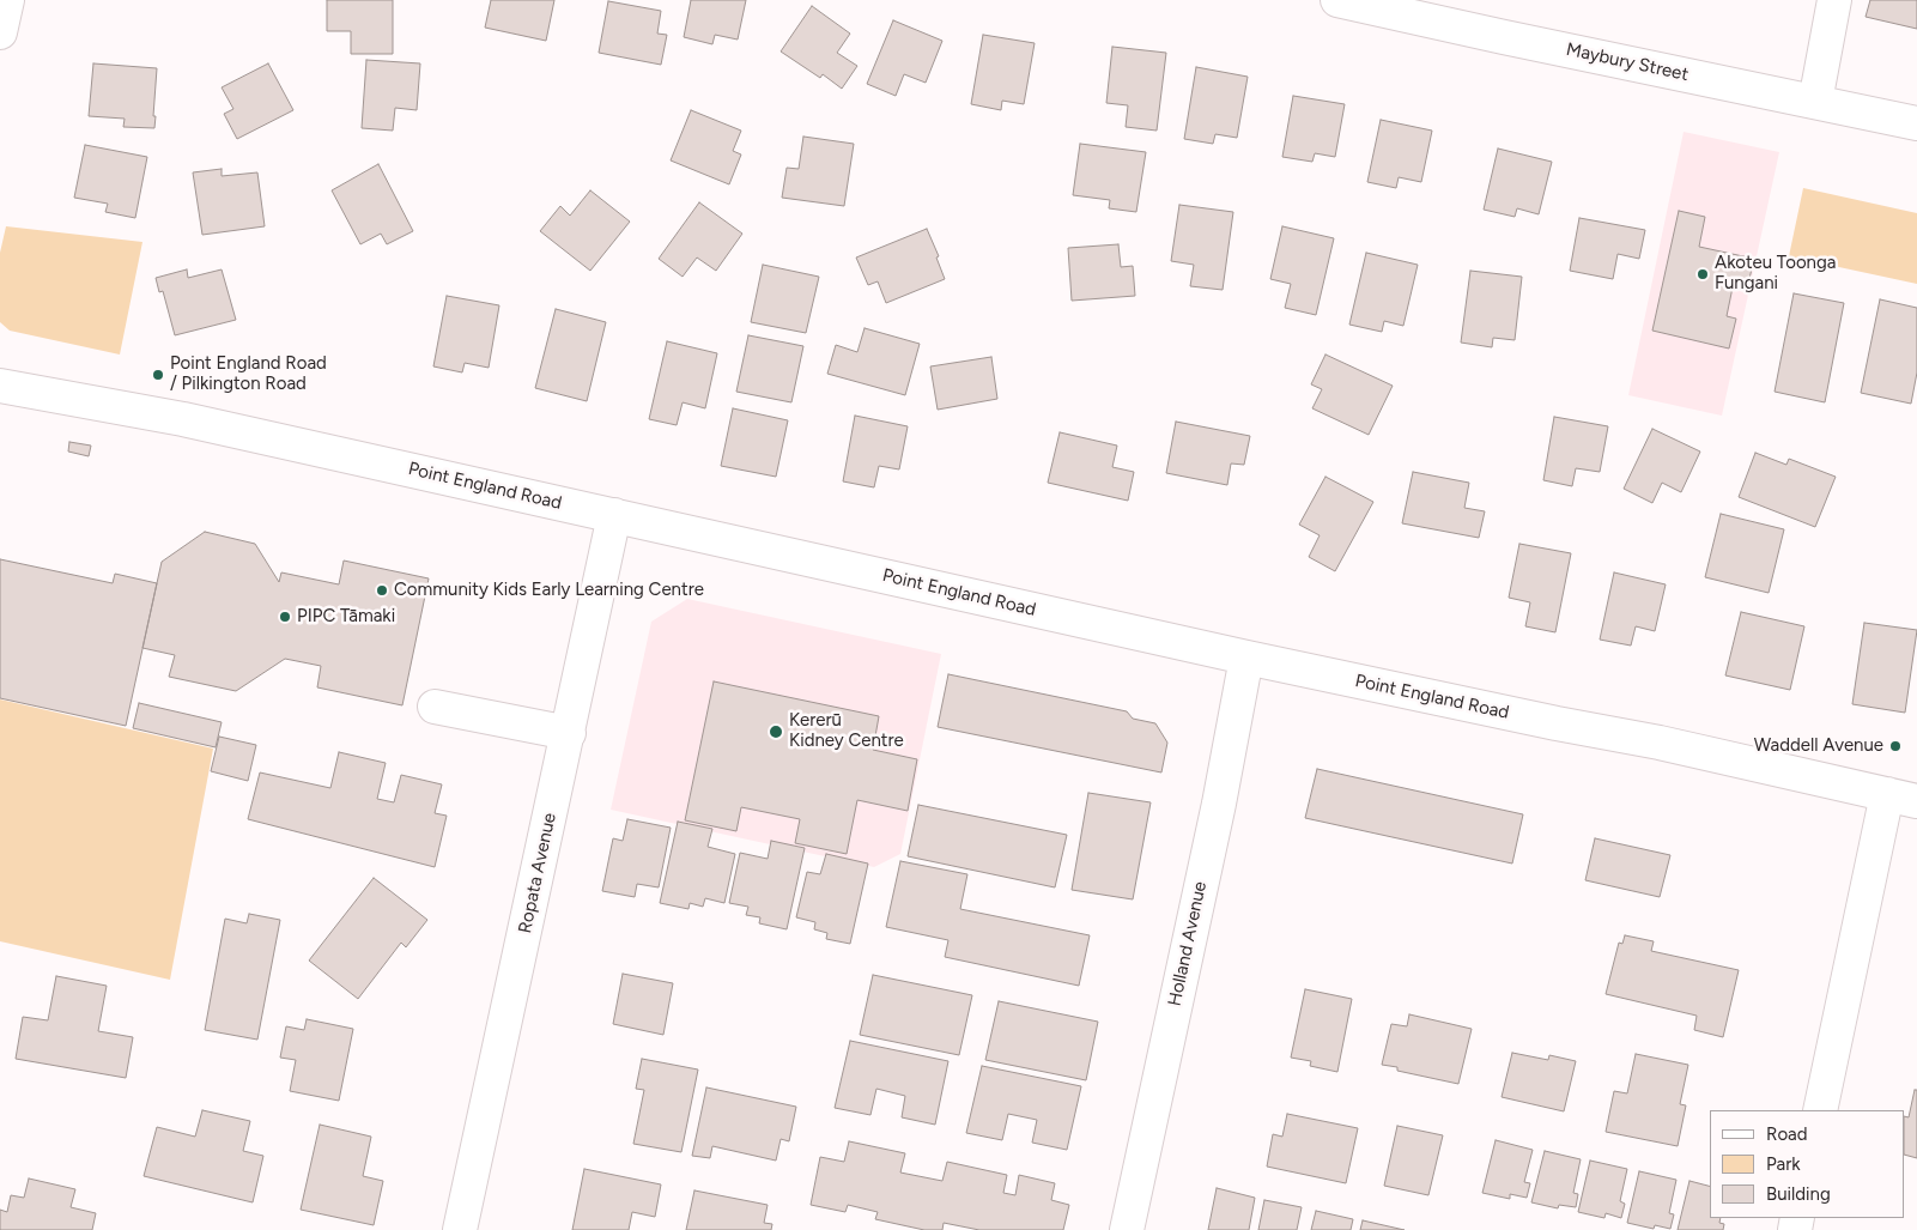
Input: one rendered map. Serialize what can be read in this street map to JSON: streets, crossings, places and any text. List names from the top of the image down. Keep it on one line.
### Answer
{"streets":{"street":["Maybury Street","Point England Road","Ropata Avenue","Holland Avenue"]},"crossings":[["Point England Road","Ropata Avenue"],["Point England Road","Holland Avenue"]],"places":["Akoteu Toonga Fungani","Point England Road / Pilkington Road","Community Kids Early Learning Centre","PIPC Tāmaki","Kererū Kidney Centre","Waddell Avenue"],"legend":["Road","Park","Building"]}
